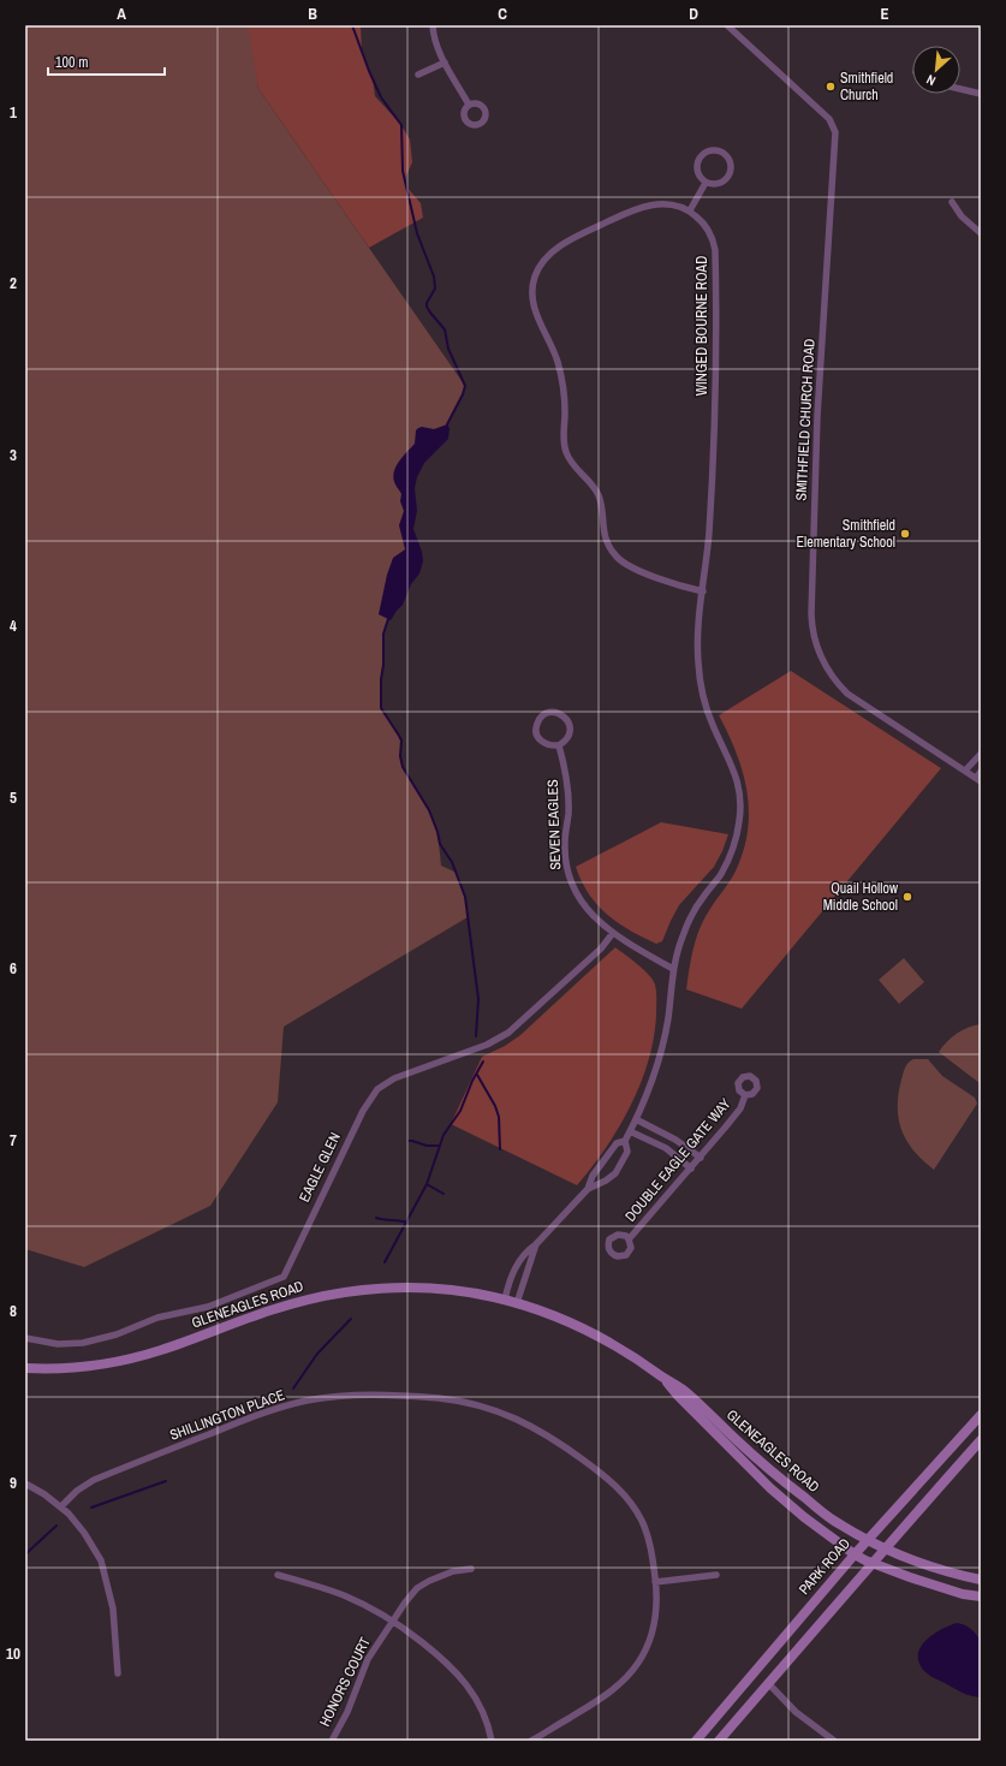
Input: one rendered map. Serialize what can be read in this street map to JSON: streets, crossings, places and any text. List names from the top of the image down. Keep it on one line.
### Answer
{"streets":{"street":["WINGED BOURNE ROAD","SMITHFIELD CHURCH ROAD","SEVEN EAGLES","DOUBLE EAGLE GATE WAY","EAGLE GLEN","GLENEAGLES ROAD","SHILLINGTON PLACE","PARK ROAD","HONORS COURT"]},"crossings":[["WINGED BOURNE ROAD","SEVEN EAGLES"],["WINGED BOURNE ROAD","GLENEAGLES ROAD"],["SEVEN EAGLES","EAGLE GLEN"],["GLENEAGLES ROAD","PARK ROAD"]],"places":["Smithfield Church","Smithfield Elementary School","Quail Hollow Middle School"],"scale_bar":"100 m","north":"bottom left","grid":{"columns":["A","B","C","D","E"],"rows":["1","2","3","4","5","6","7","8","9","10"]}}
